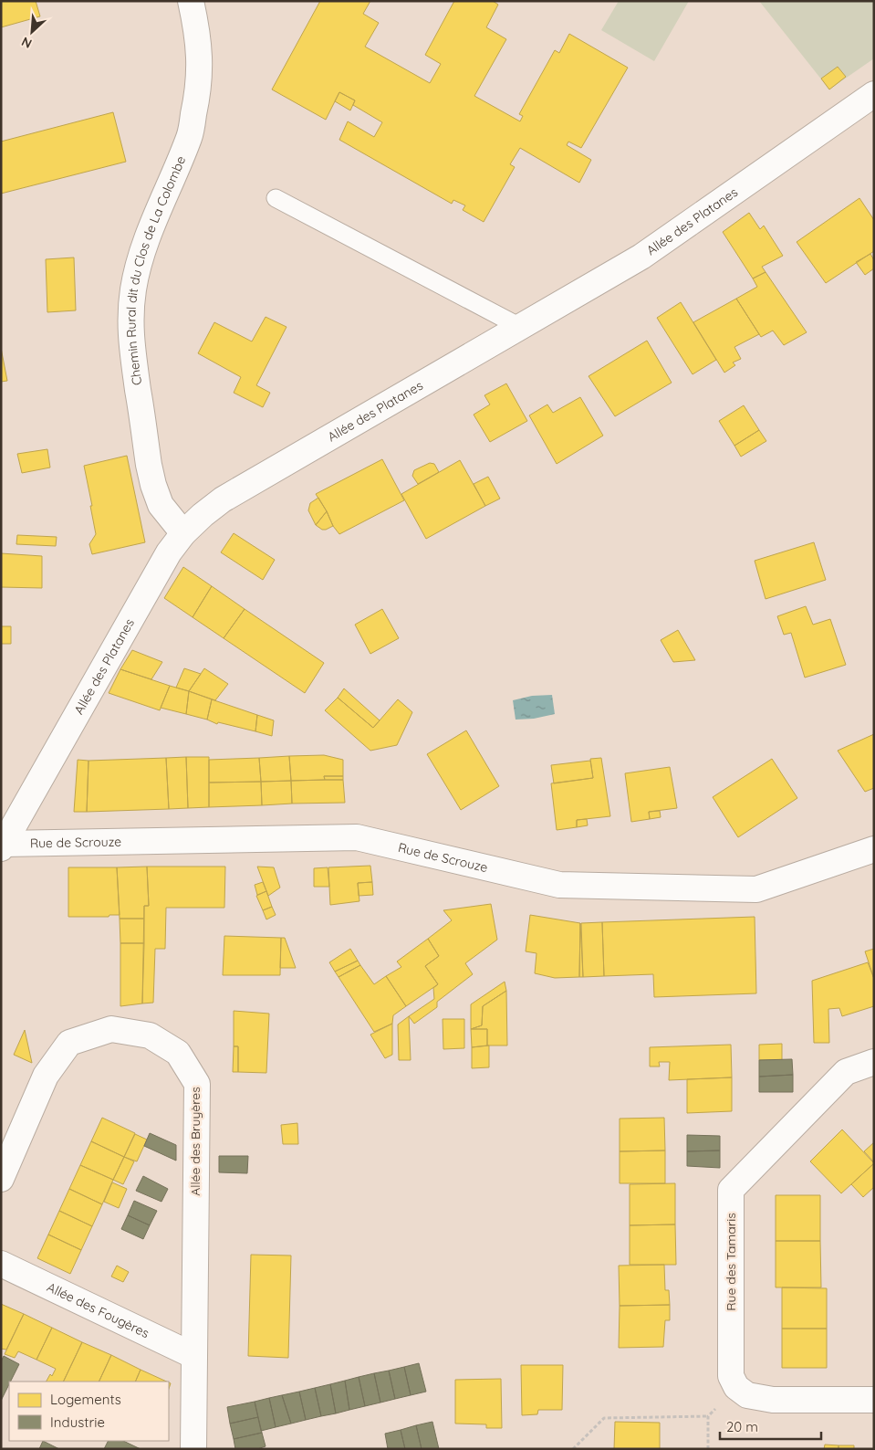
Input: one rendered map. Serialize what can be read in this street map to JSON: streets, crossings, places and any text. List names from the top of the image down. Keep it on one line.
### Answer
{"streets":{"street":["Allée des Platanes","Chemin Rural dit du Clos de La Colombe","Rue de Scrouze","Allée des Bruyères","Rue des Tamaris","Allée des Fougères"]},"crossings":[["Allée des Platanes","Chemin Rural dit du Clos de La Colombe"],["Allée des Platanes","Rue de Scrouze"],["Allée des Bruyères","Allée des Fougères"]],"legend":["Logements","Industrie"],"scale_bar":"20 m","north":"bottom left"}
